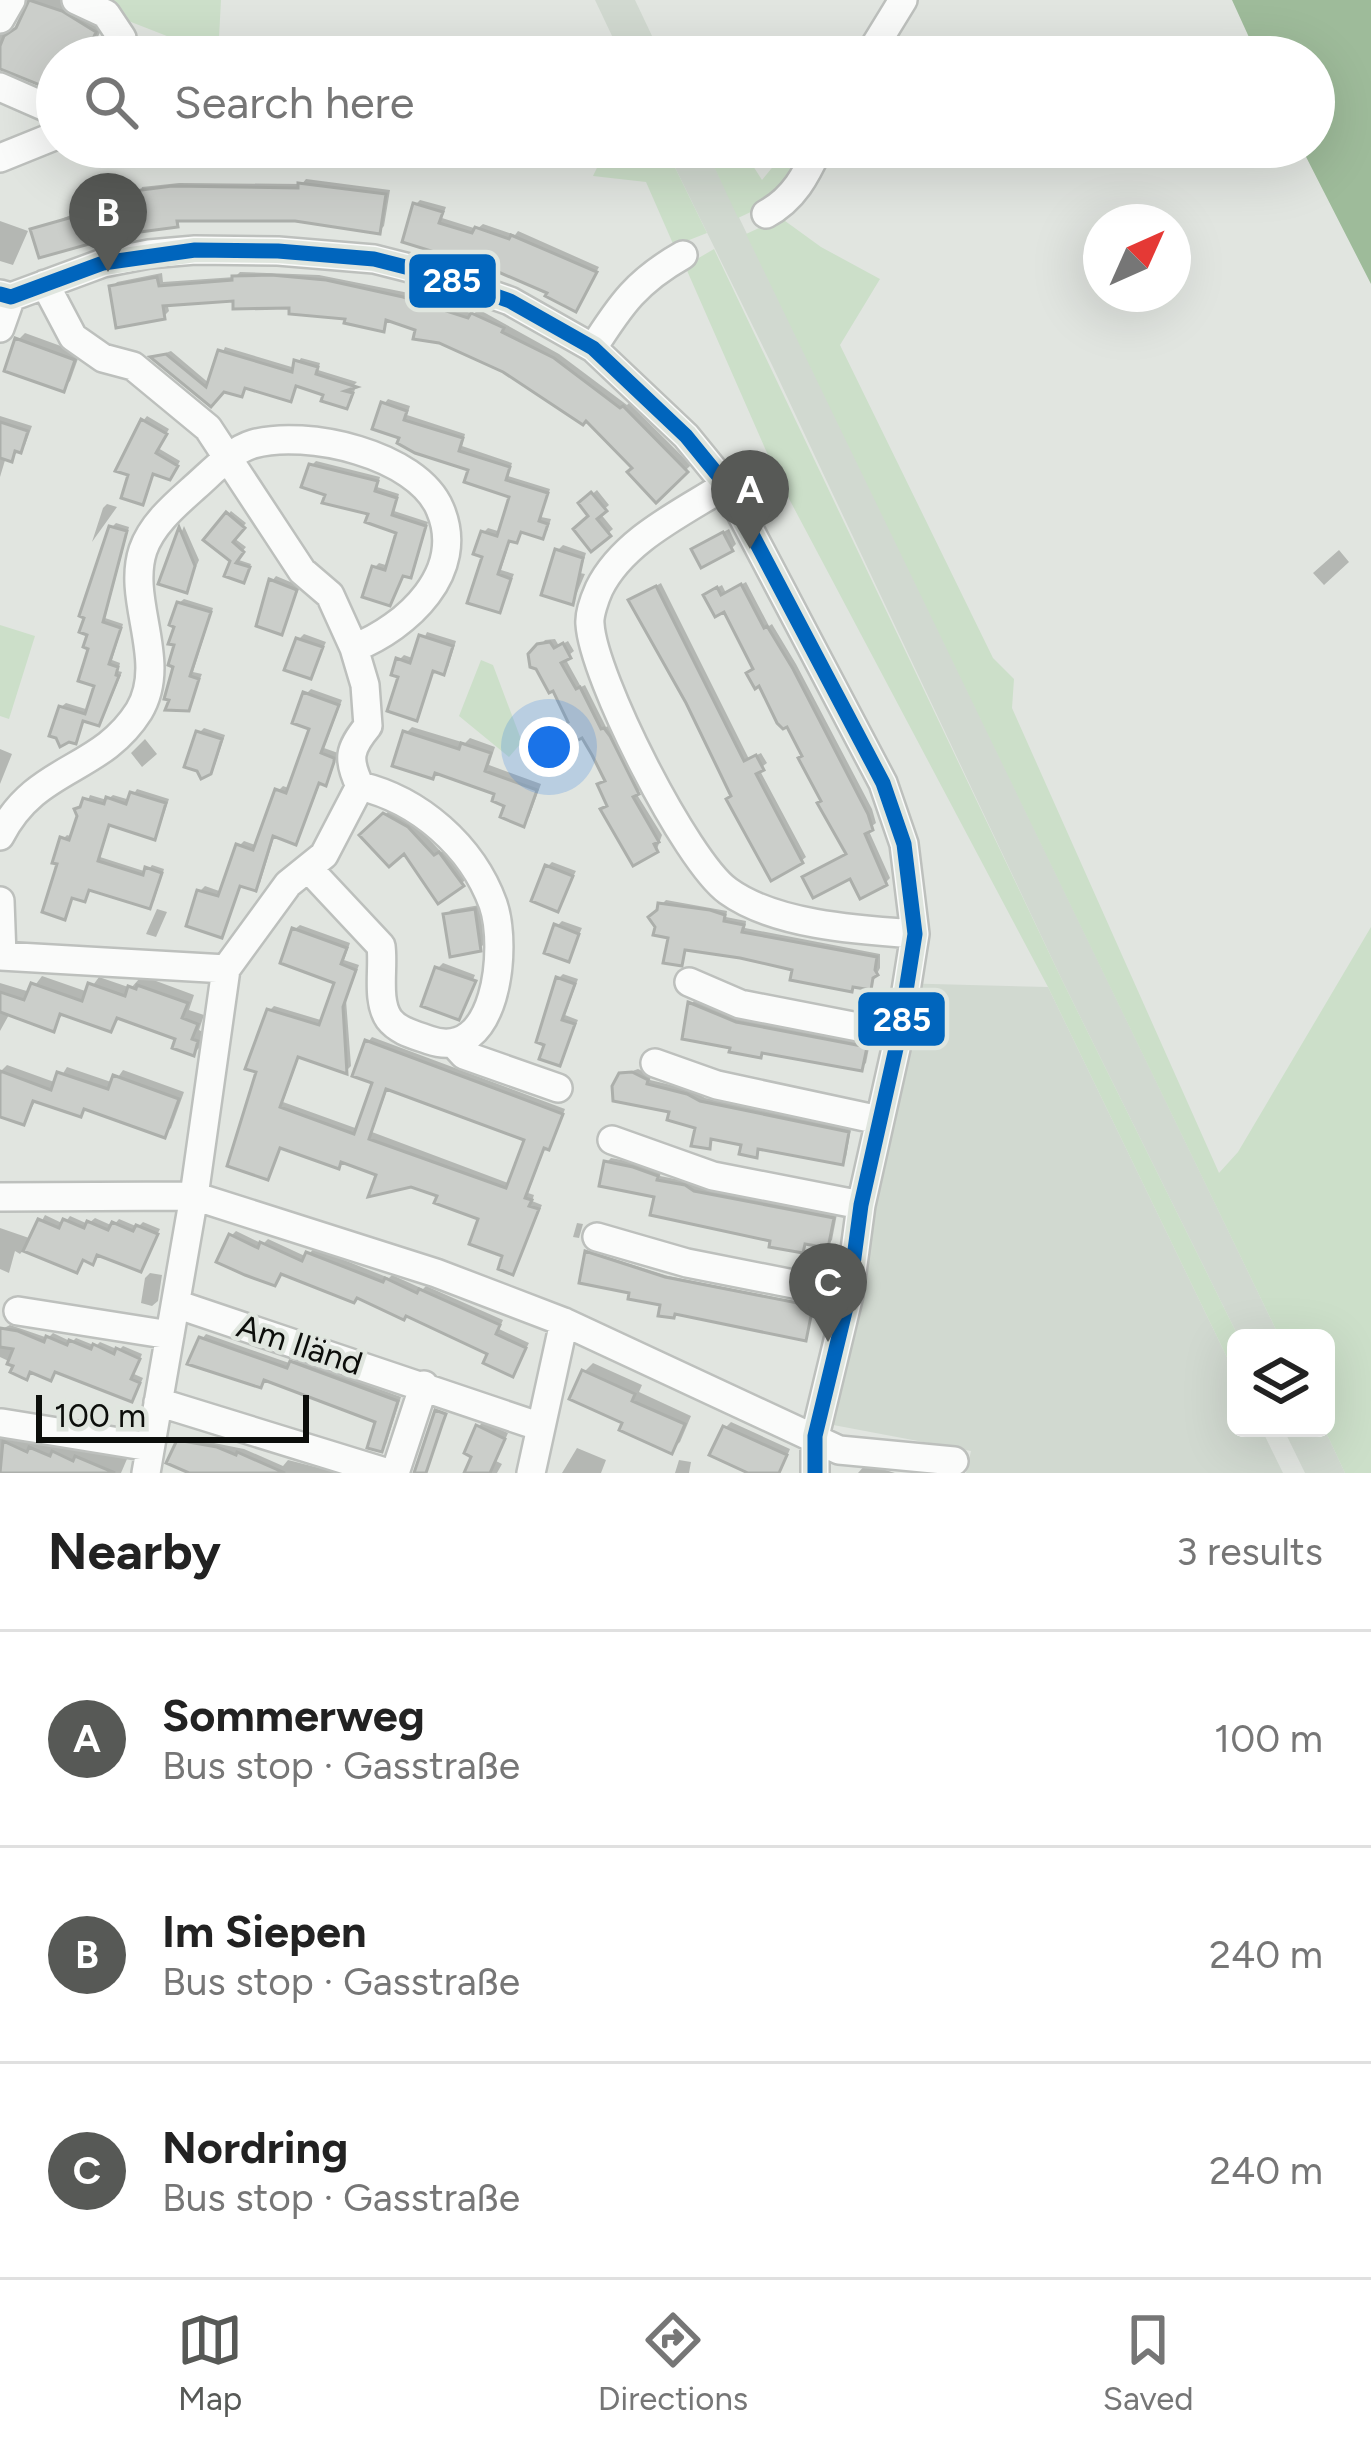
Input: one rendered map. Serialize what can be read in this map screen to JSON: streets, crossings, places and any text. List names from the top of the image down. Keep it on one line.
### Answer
{"streets":{"street":["Am Iländ"]},"lines":["transit line 285"],"scale_bar":"100 m","north":"top right","page":{"search":"Search here","pins":["B","A","C"],"scale":"100 m","heading":["Nearby","3 results"],"list":[{"mark":"A","name":"Sommerweg","note":"Bus stop · Gasstraße","value":"100 m"},{"mark":"B","name":"Im Siepen","note":"Bus stop · Gasstraße","value":"240 m"},{"mark":"C","name":"Nordring","note":"Bus stop · Gasstraße","value":"240 m"}],"nav":["Map","Directions","Saved"]}}
